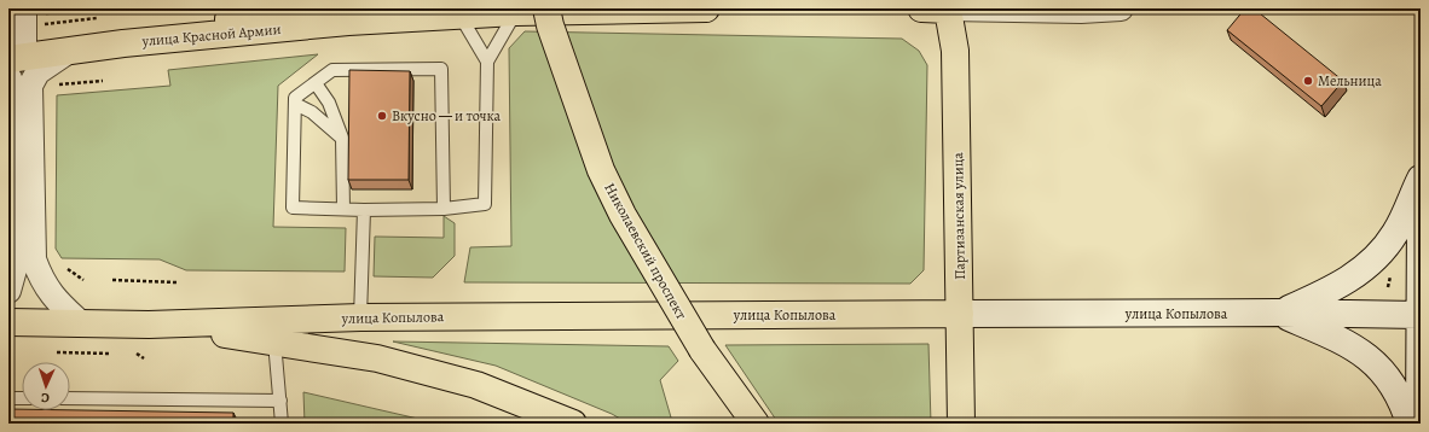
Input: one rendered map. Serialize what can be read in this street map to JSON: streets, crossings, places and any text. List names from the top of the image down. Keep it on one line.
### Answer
{"streets":{"main road":["улица Красной Армии","Партизанская улица","Николаевский проспект","улица Копылова"]},"crossings":[["Партизанская улица","улица Копылова"]],"places":["Мельница","Вкусно — и точка"],"north":"bottom"}
